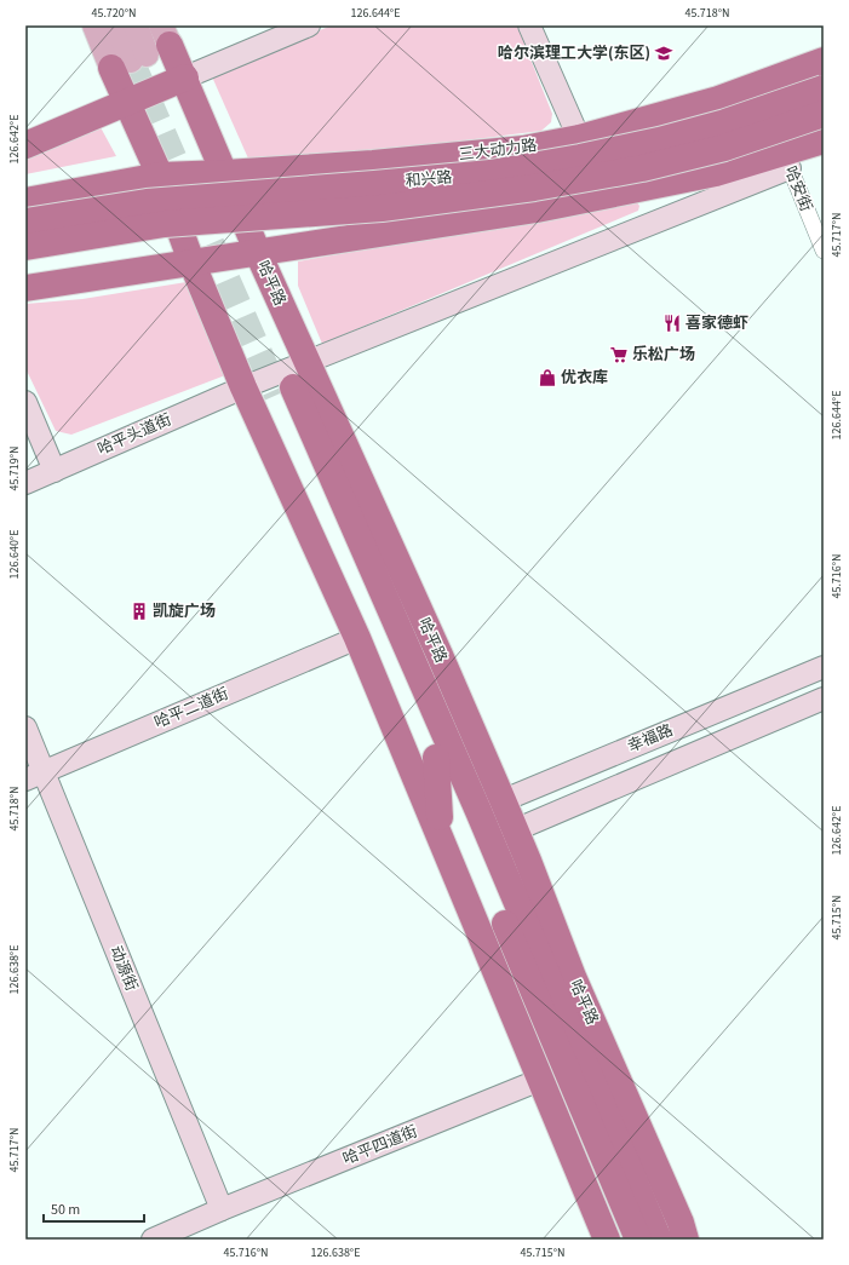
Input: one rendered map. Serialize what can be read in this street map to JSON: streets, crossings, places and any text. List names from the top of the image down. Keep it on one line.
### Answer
{"streets":{"highway":["三大动力路","和兴路","哈平路"],"street":["哈安街","哈平头道街","哈平二道街","幸福路","动源街","哈平四道街"]},"crossings":[["三大动力路","哈平路"],["哈安街","哈平头道街"],["哈平路","哈平头道街"],["哈平路","幸福路"],["哈平二道街","动源街"],["动源街","哈平四道街"]],"places":{"school or university":["哈尔滨理工大学(东区)"],"restaurant":["喜家德虾"],"supermarket":["乐松广场"],"shop":["优衣库"],"building":["凯旋广场"]},"scale_bar":"50 m","coordinates":["45.720°N","126.644°E","45.718°N","126.642°E","45.717°N","45.719°N","126.640°E","45.716°N","45.715°N","126.638°E"]}
